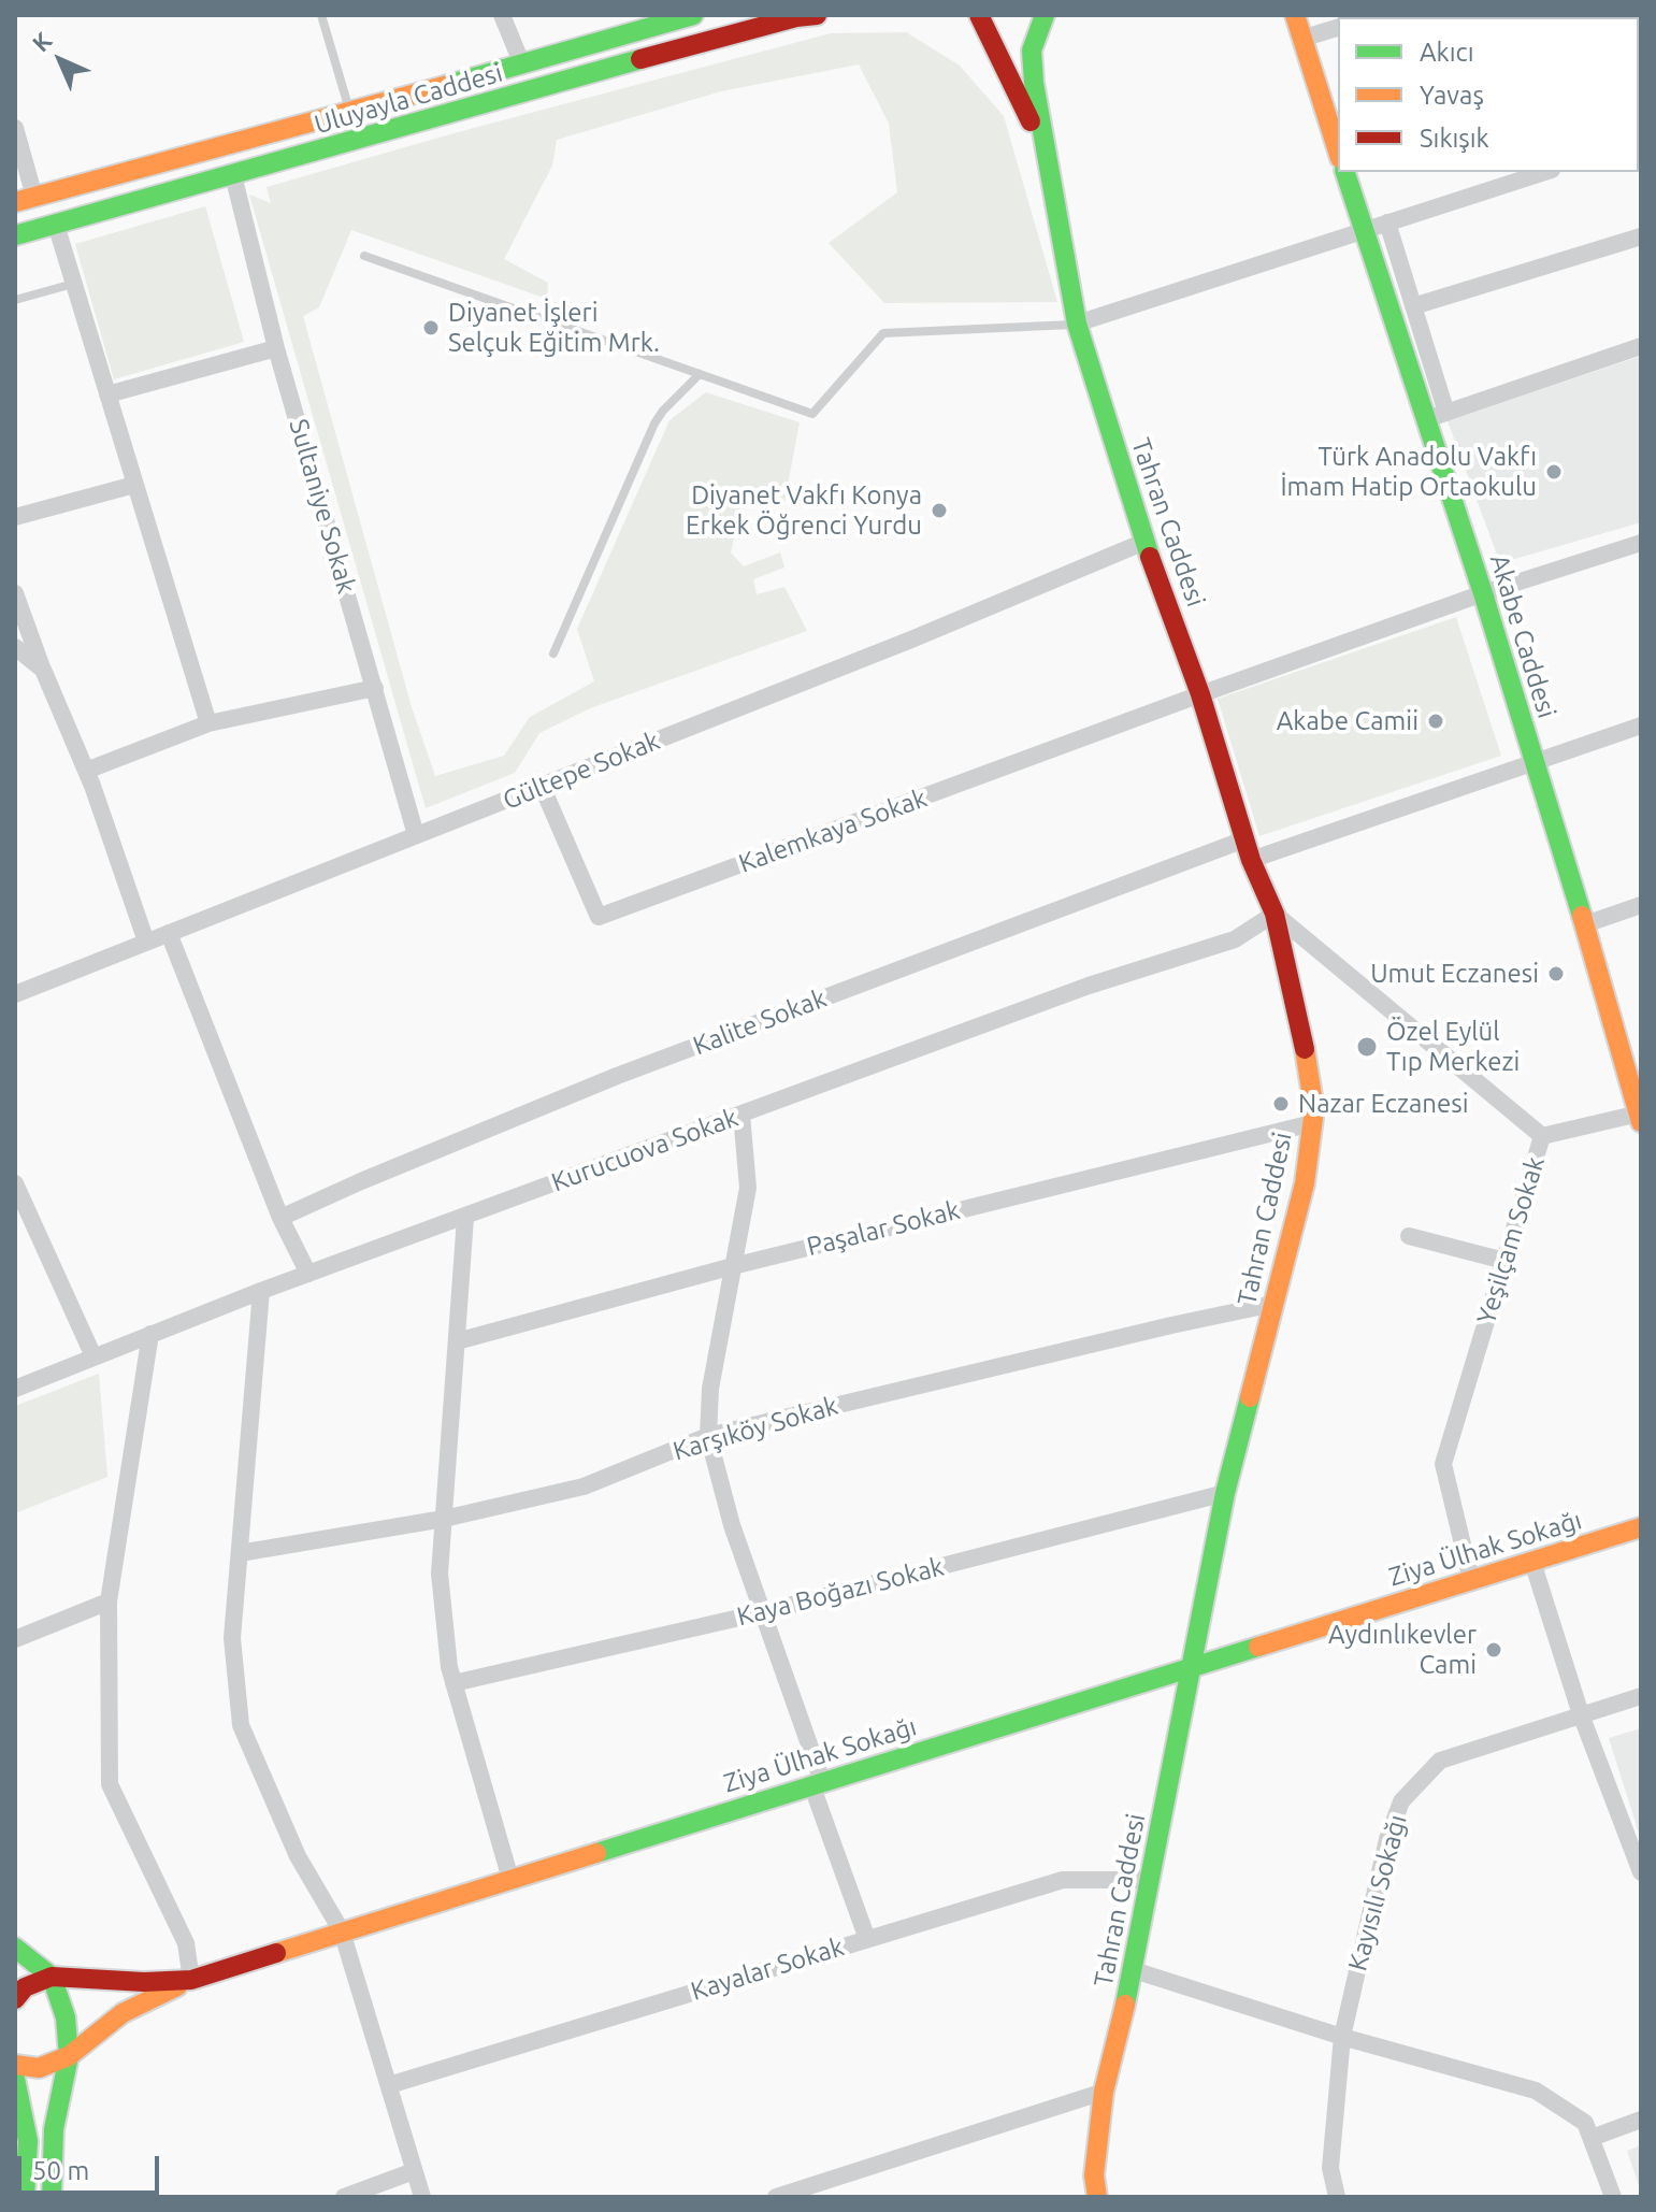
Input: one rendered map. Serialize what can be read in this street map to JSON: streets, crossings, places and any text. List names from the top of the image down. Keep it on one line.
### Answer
{"streets":{"street":["Uluyayla Caddesi","Sultaniye Sokak","Tahran Caddesi","Akabe Caddesi","Gültepe Sokak","Kalemkaya Sokak","Kalite Sokak","Kurucuova Sokak","Paşalar Sokak","Yeşilçam Sokak","Karşıköy Sokak","Ziya Ülhak Sokağı","Kaya Boğazı Sokak","Kayısılı Sokağı","Kayalar Sokak"]},"crossings":[["Uluyayla Caddesi","Sultaniye Sokak"],["Sultaniye Sokak","Gültepe Sokak"],["Tahran Caddesi","Gültepe Sokak"],["Tahran Caddesi","Kalemkaya Sokak"],["Tahran Caddesi","Kalite Sokak"],["Tahran Caddesi","Kurucuova Sokak"],["Tahran Caddesi","Paşalar Sokak"],["Tahran Caddesi","Yeşilçam Sokak"],["Tahran Caddesi","Karşıköy Sokak"],["Tahran Caddesi","Ziya Ülhak Sokağı"],["Tahran Caddesi","Kaya Boğazı Sokak"],["Tahran Caddesi","Kayalar Sokak"],["Gültepe Sokak","Kalemkaya Sokak"],["Kurucuova Sokak","Yeşilçam Sokak"],["Yeşilçam Sokak","Ziya Ülhak Sokağı"]],"places":["Diyanet İşleri Selçuk Eğitim Mrk.","Türk Anadolu Vakfı İmam Hatip Ortaokulu","Diyanet Vakfı Konya Erkek Öğrenci Yurdu","Akabe Camii","Umut Eczanesi","Özel Eylül Tıp Merkezi","Nazar Eczanesi","Aydınlıkevler Cami"],"legend":["Akıcı","Yavaş","Sıkışık"],"scale_bar":"50 m","north":"top left"}
